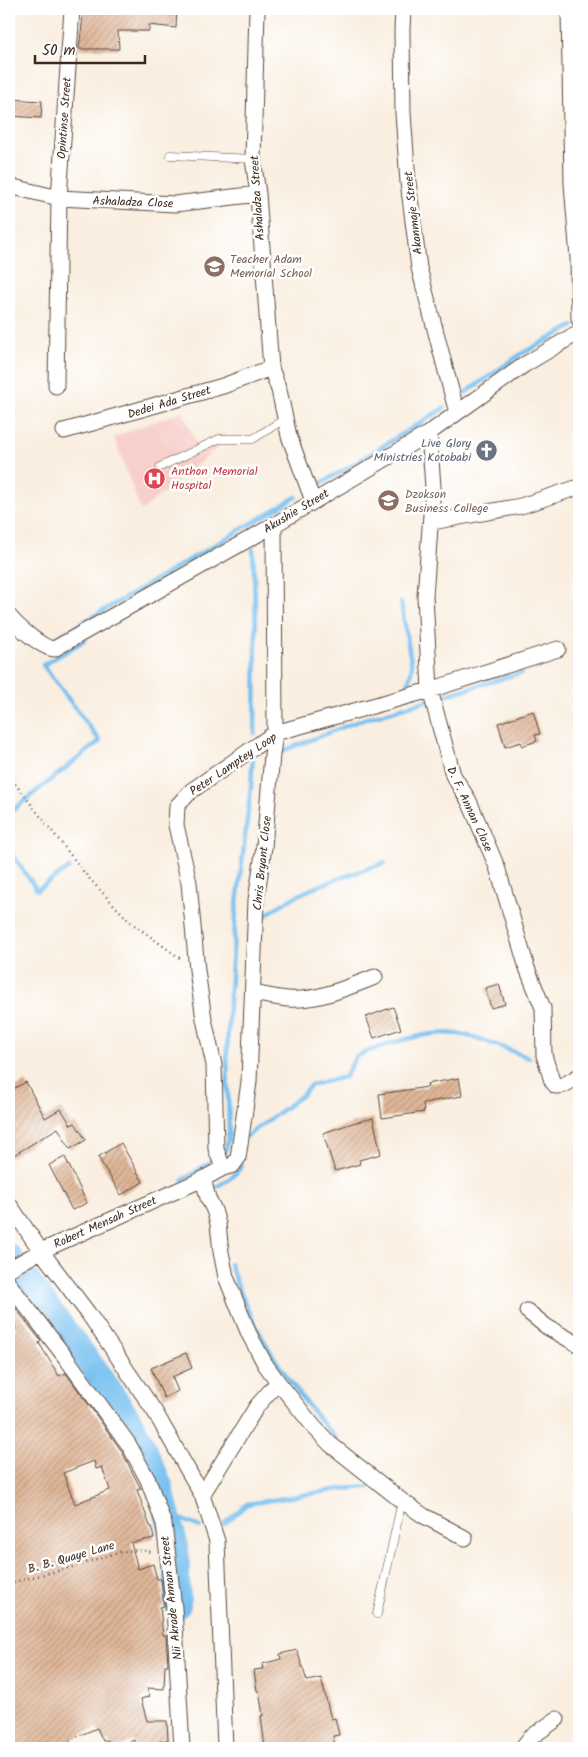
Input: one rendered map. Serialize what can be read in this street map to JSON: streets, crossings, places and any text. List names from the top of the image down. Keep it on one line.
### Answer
{"streets":{"street":["Opintinse Street","Ashaladza Street","Ashaladza Close","Akanmaje Street","Dedei Ada Street","Akushie Street","Peter Lamptey Loop","D. F. Annan Close","Chris Bryant Close","Robert Mensah Street","Nii Akrade Annan Street"],"path":["B. B. Quaye Lane"]},"crossings":[["Opintinse Street","Ashaladza Close"],["Ashaladza Street","Ashaladza Close"],["Ashaladza Street","Dedei Ada Street"],["Ashaladza Street","Akushie Street"],["Akanmaje Street","Akushie Street"],["Akushie Street","D. F. Annan Close"],["Akushie Street","Chris Bryant Close"],["Peter Lamptey Loop","D. F. Annan Close"],["Peter Lamptey Loop","Chris Bryant Close"],["Chris Bryant Close","Robert Mensah Street"],["B. B. Quaye Lane","Nii Akrade Annan Street"]],"places":{"school or university":["Teacher Adam Memorial School","Dzokson Business College"],"church":["Live Glory Ministries Kotobabi"],"hospital":["Anthon Memorial Hospital"]},"scale_bar":"50 m"}
